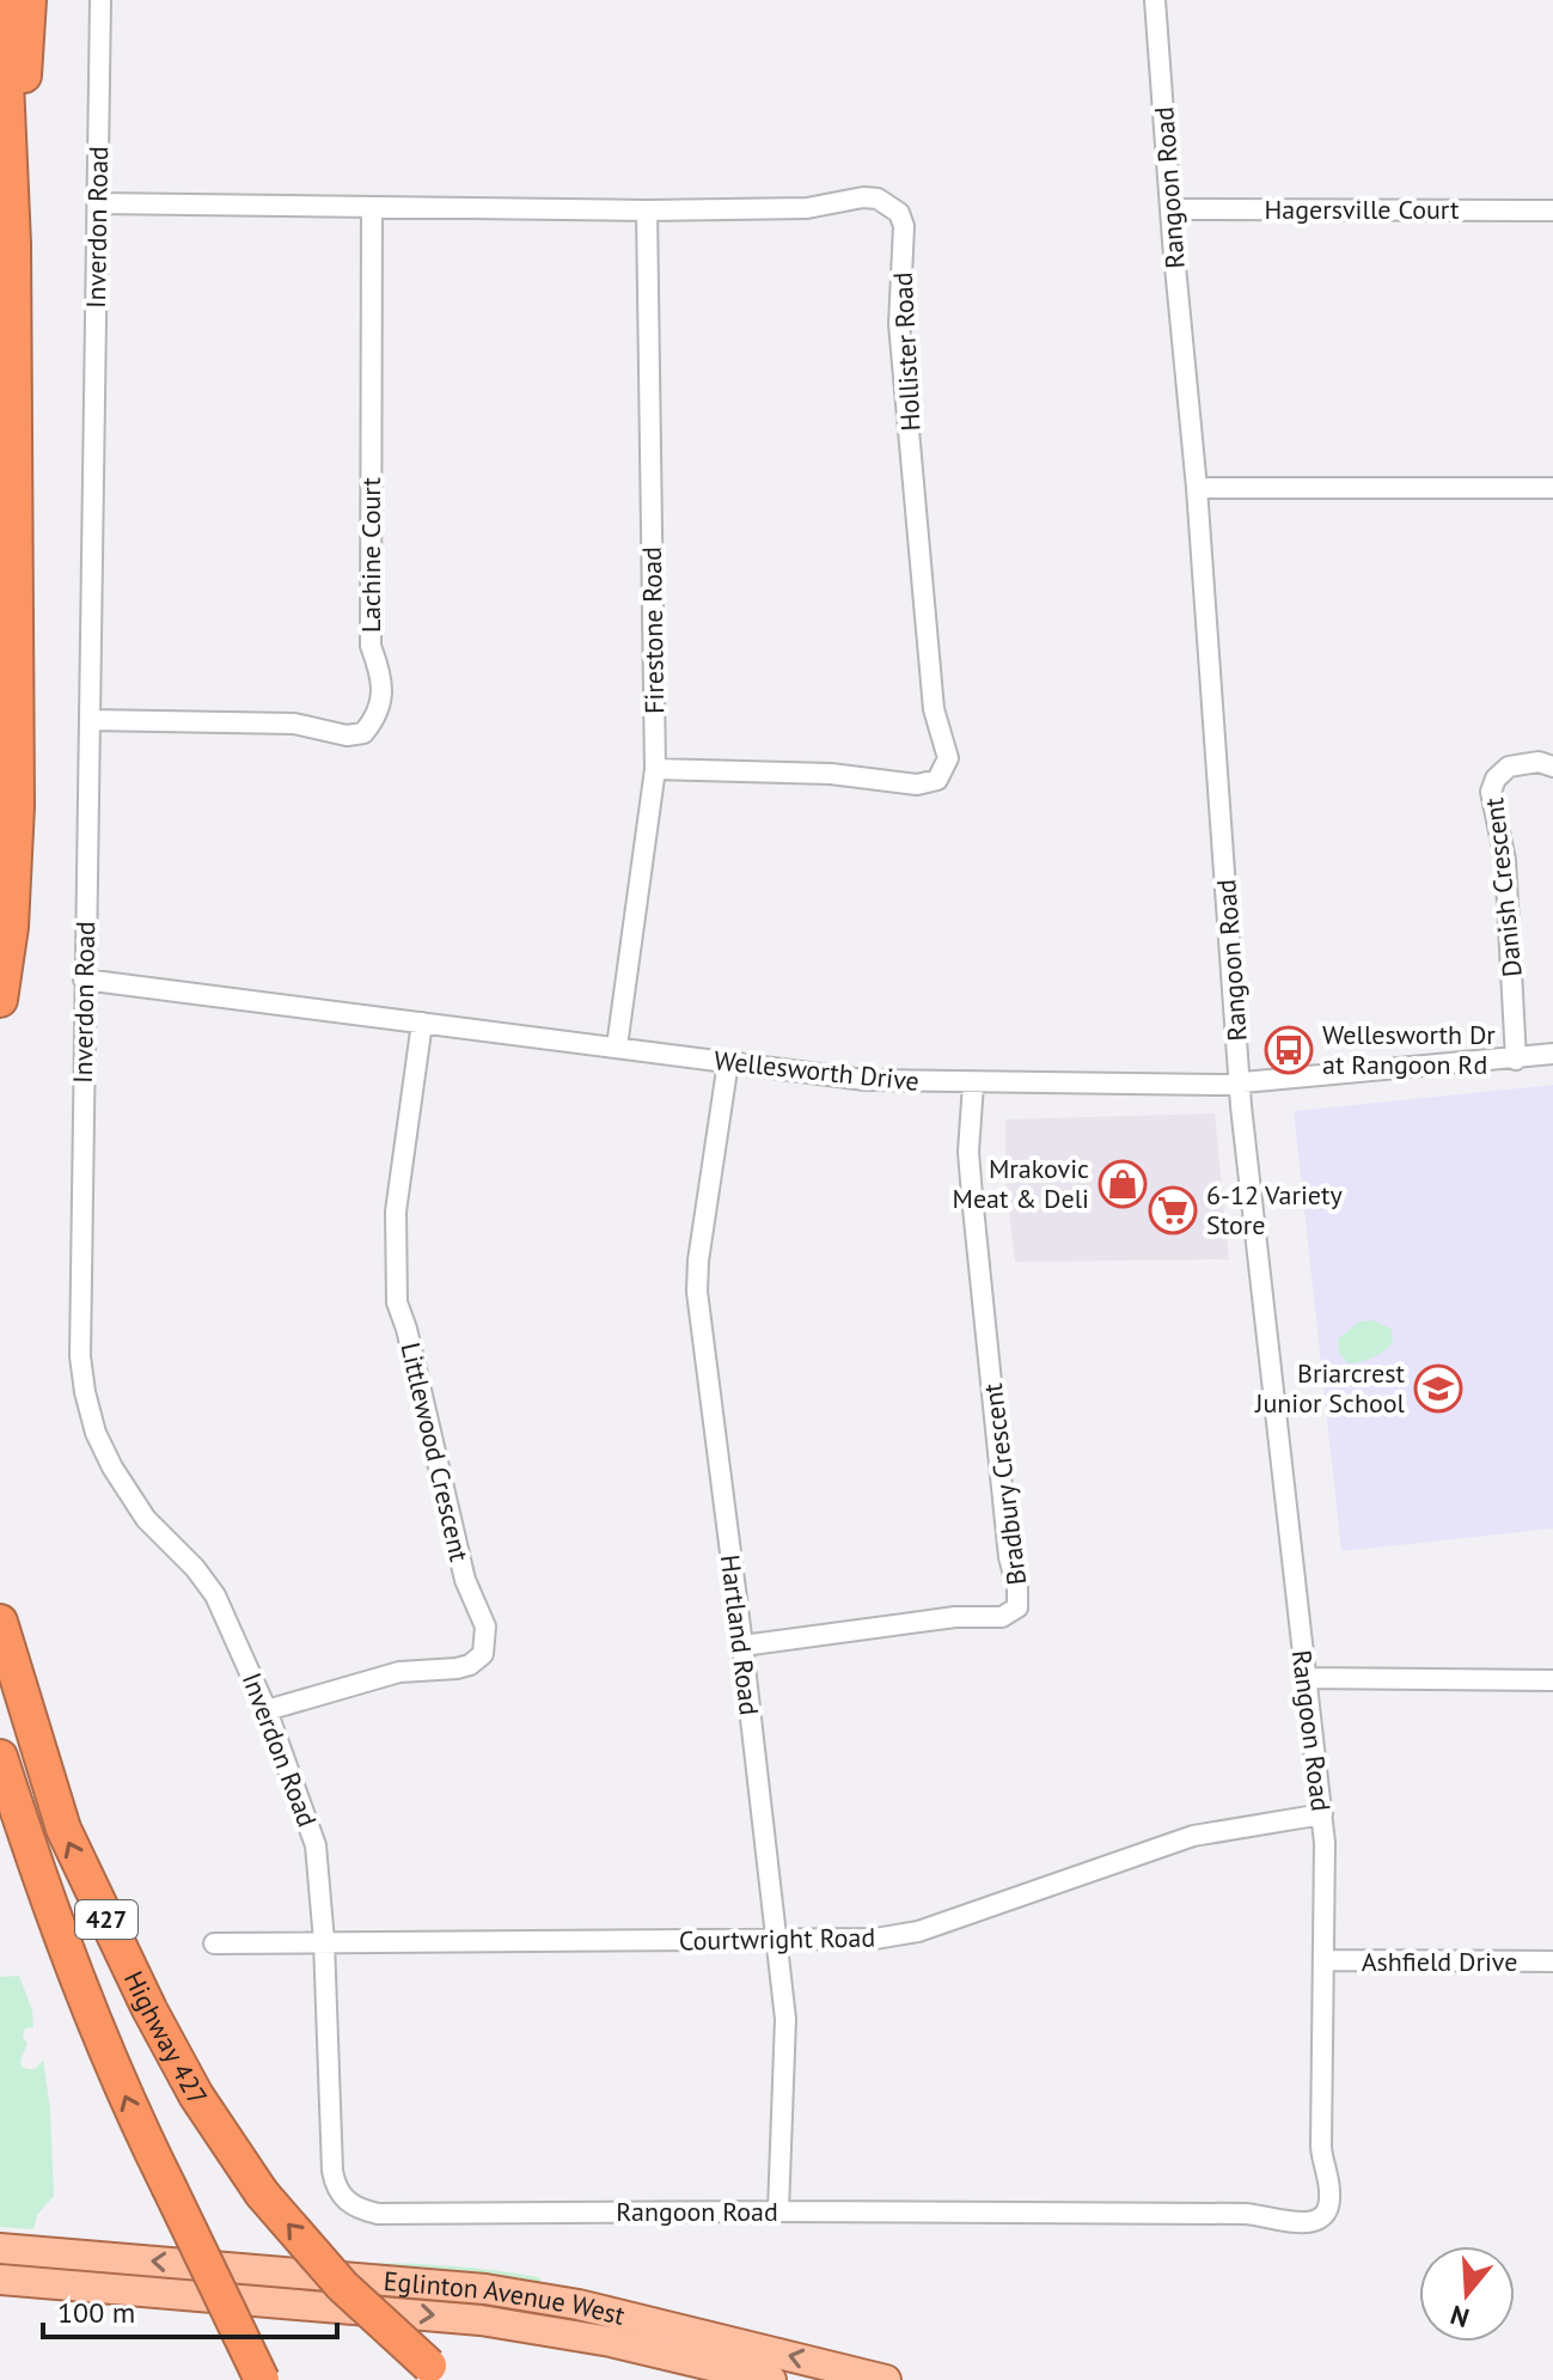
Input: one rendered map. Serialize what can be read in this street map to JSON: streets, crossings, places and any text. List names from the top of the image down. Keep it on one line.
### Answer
{"streets":{"highway":["427","Highway 427"],"main road":["Eglinton Avenue West"],"street":["Rangoon Road","Hagersville Court","Inverdon Road","Hollister Road","Lachine Court","Firestone Road","Danish Crescent","Wellesworth Drive","Littlewood Crescent","Bradbury Crescent","Hartland Road","Courtwright Road","Ashfield Drive"]},"crossings":[["Rangoon Road","Hagersville Court"],["Rangoon Road","Inverdon Road"],["Rangoon Road","Wellesworth Drive"],["Rangoon Road","Hartland Road"],["Rangoon Road","Courtwright Road"],["Rangoon Road","Ashfield Drive"],["Inverdon Road","Hollister Road"],["Inverdon Road","Lachine Court"],["Inverdon Road","Wellesworth Drive"],["Inverdon Road","Littlewood Crescent"],["Inverdon Road","Courtwright Road"],["Hollister Road","Lachine Court"],["Hollister Road","Firestone Road"],["Firestone Road","Wellesworth Drive"],["Danish Crescent","Wellesworth Drive"],["Wellesworth Drive","Littlewood Crescent"],["Wellesworth Drive","Bradbury Crescent"],["Wellesworth Drive","Hartland Road"],["Bradbury Crescent","Hartland Road"],["Hartland Road","Courtwright Road"]],"places":{"bus stop":["Wellesworth Dr at Rangoon Rd"],"shop":["Mrakovic Meat & Deli"],"supermarket":["6-12 Variety Store"],"school or university":["Briarcrest Junior School"]},"scale_bar":"100 m","north":"bottom"}
